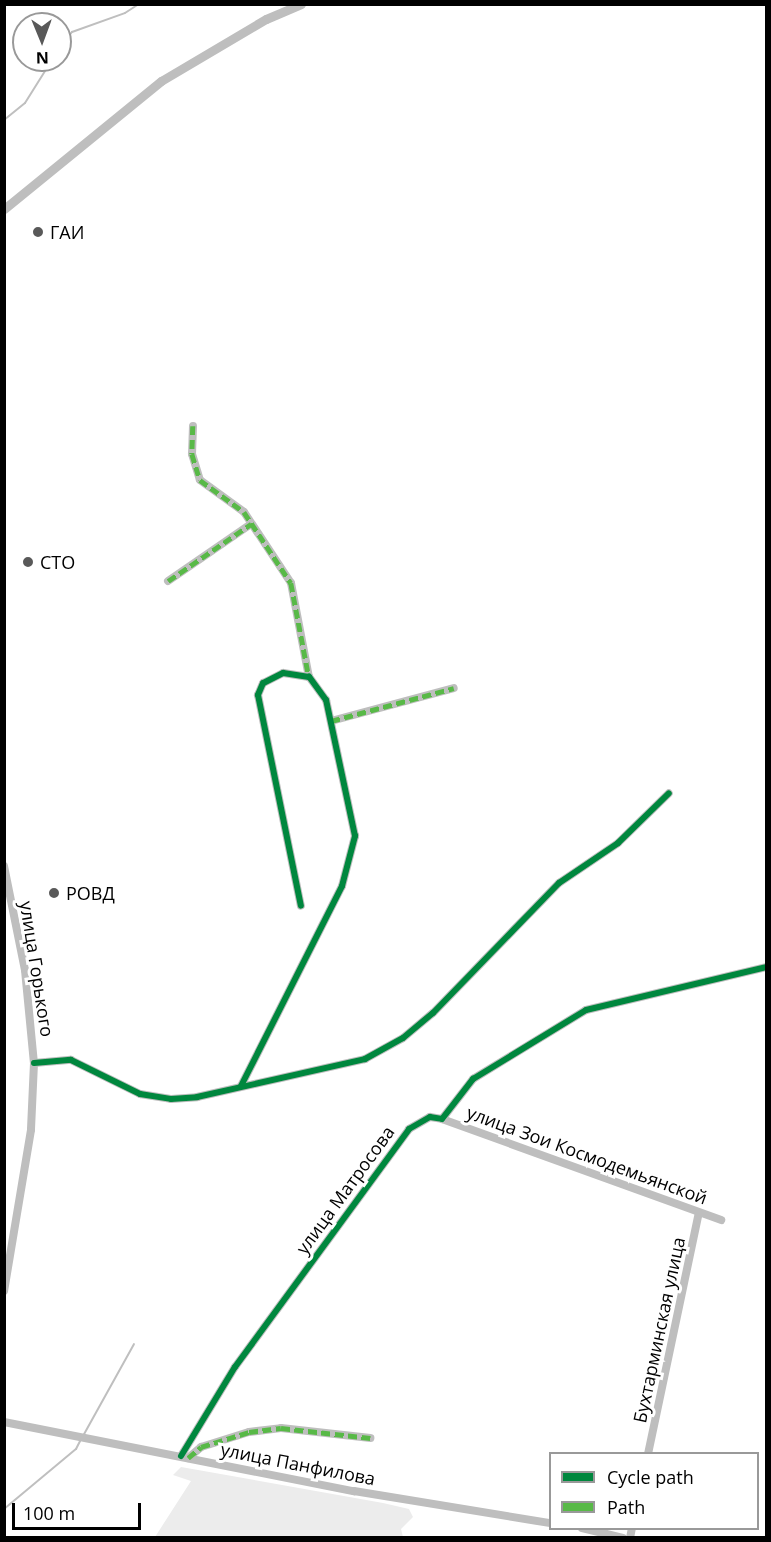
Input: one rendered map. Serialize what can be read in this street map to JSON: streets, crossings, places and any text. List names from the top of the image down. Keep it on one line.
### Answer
{"streets":{"street":["улица Горького","улица Зои Космодемьянской","улица Матросова","Бухтарминская улица","улица Панфилова"]},"crossings":[["улица Зои Космодемьянской","улица Матросова"],["улица Зои Космодемьянской","Бухтарминская улица"],["улица Матросова","улица Панфилова"]],"places":["ГАИ","СТО","РОВД"],"legend":["Cycle path","Path"],"scale_bar":"100 m","north":"bottom"}
